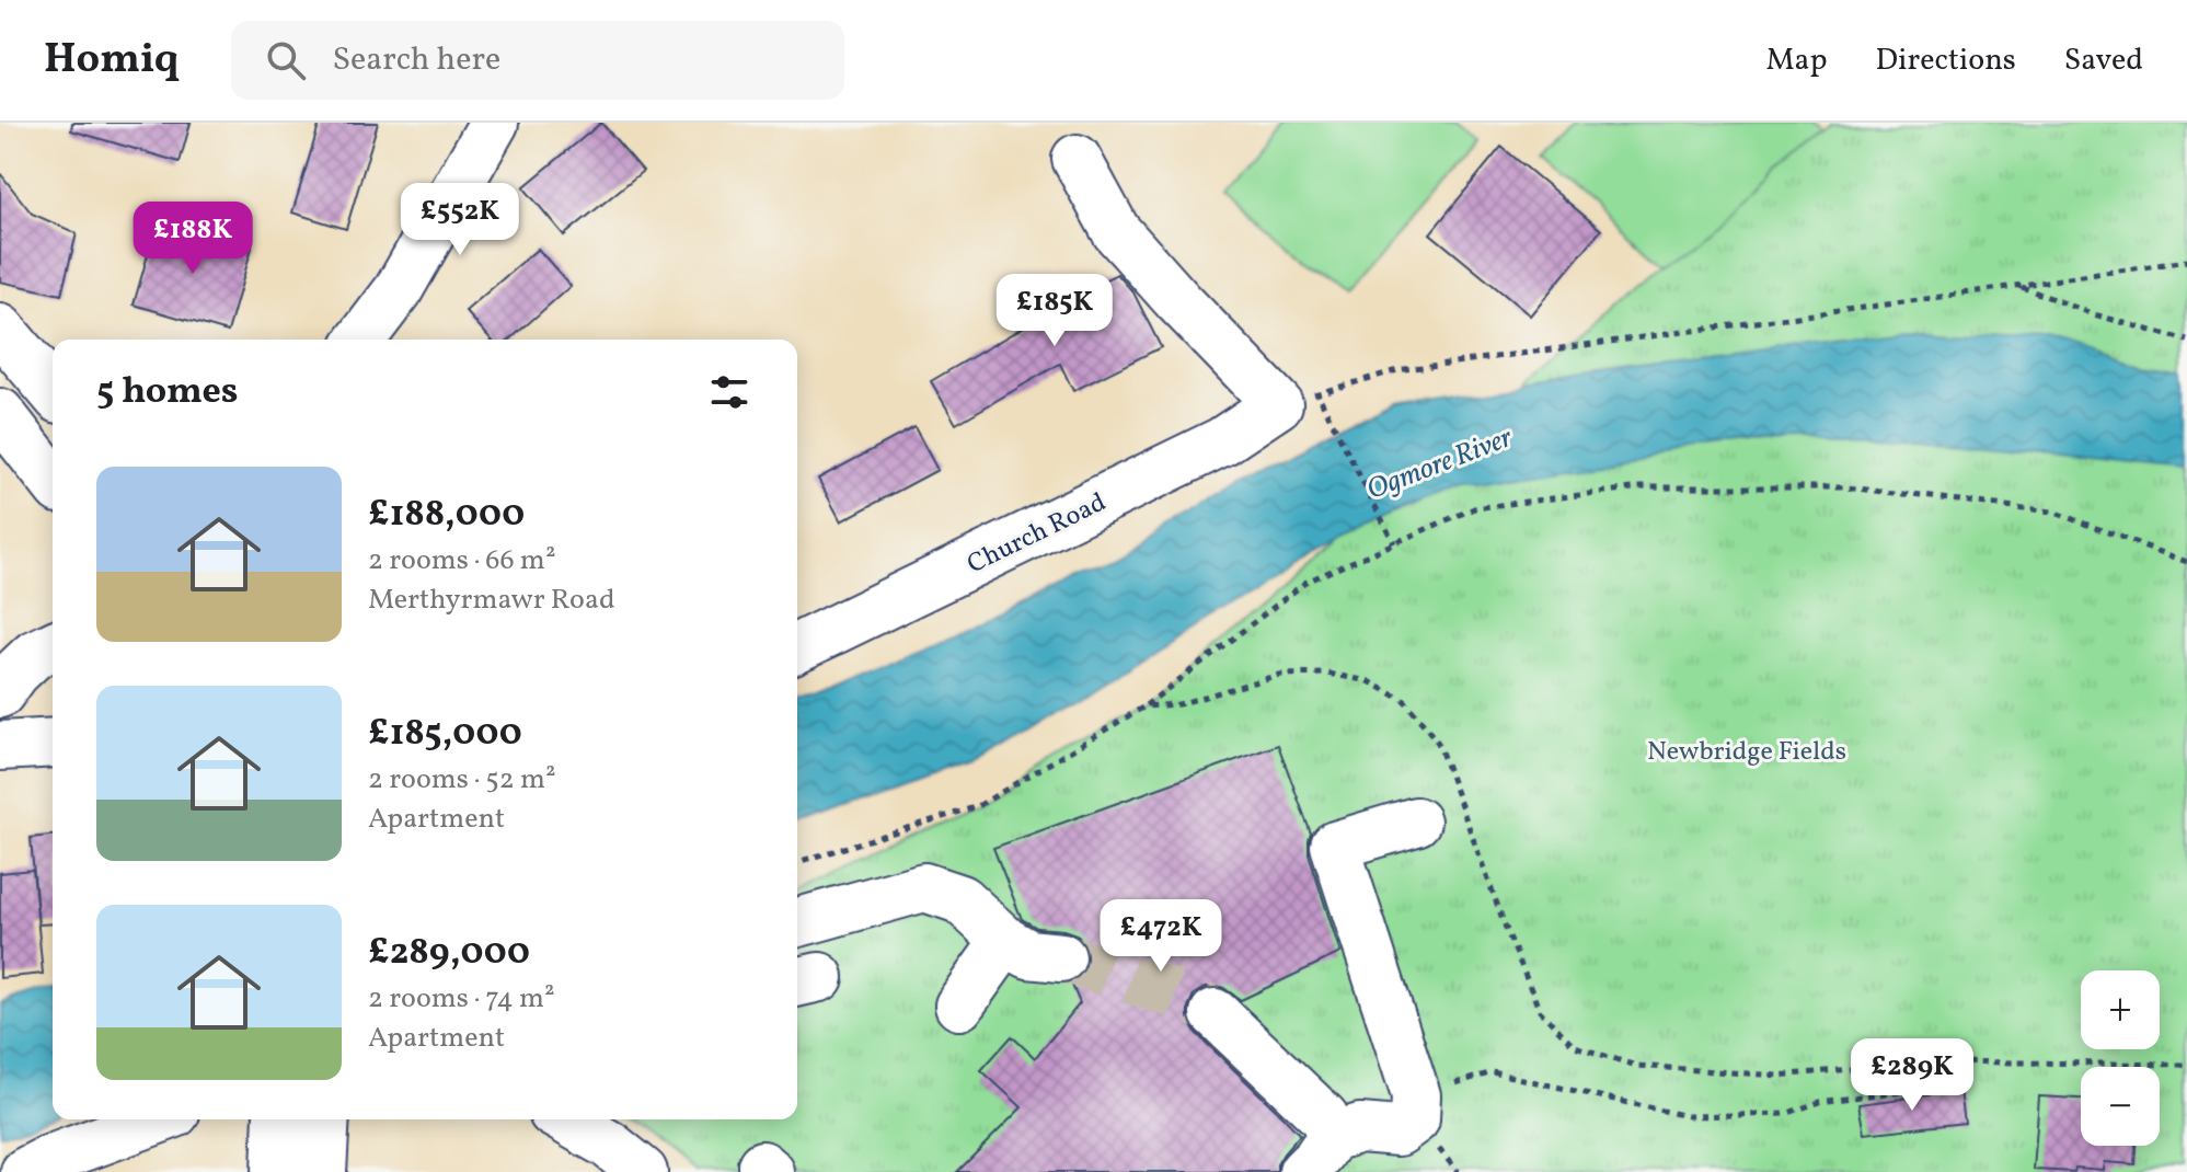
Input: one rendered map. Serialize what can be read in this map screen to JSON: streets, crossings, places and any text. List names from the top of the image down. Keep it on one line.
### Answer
{"streets":{"street":["Church Road"]},"water":["Ogmore River"],"parks":["Newbridge Fields"],"page":{"header":"Homiq","search":"Search here","nav":["Map","Directions","Saved"],"price":["£552K","£188K","£185K","£472K","£289K"],"heading":"5 homes","list":[{"name":"£188,000","note":"2 rooms · 66 m² · Merthyrmawr Road"},{"name":"£185,000","note":"2 rooms · 52 m² · Apartment"},{"name":"£289,000","note":"2 rooms · 74 m² · Apartment"}],"map_buttons":["+","−"]}}
